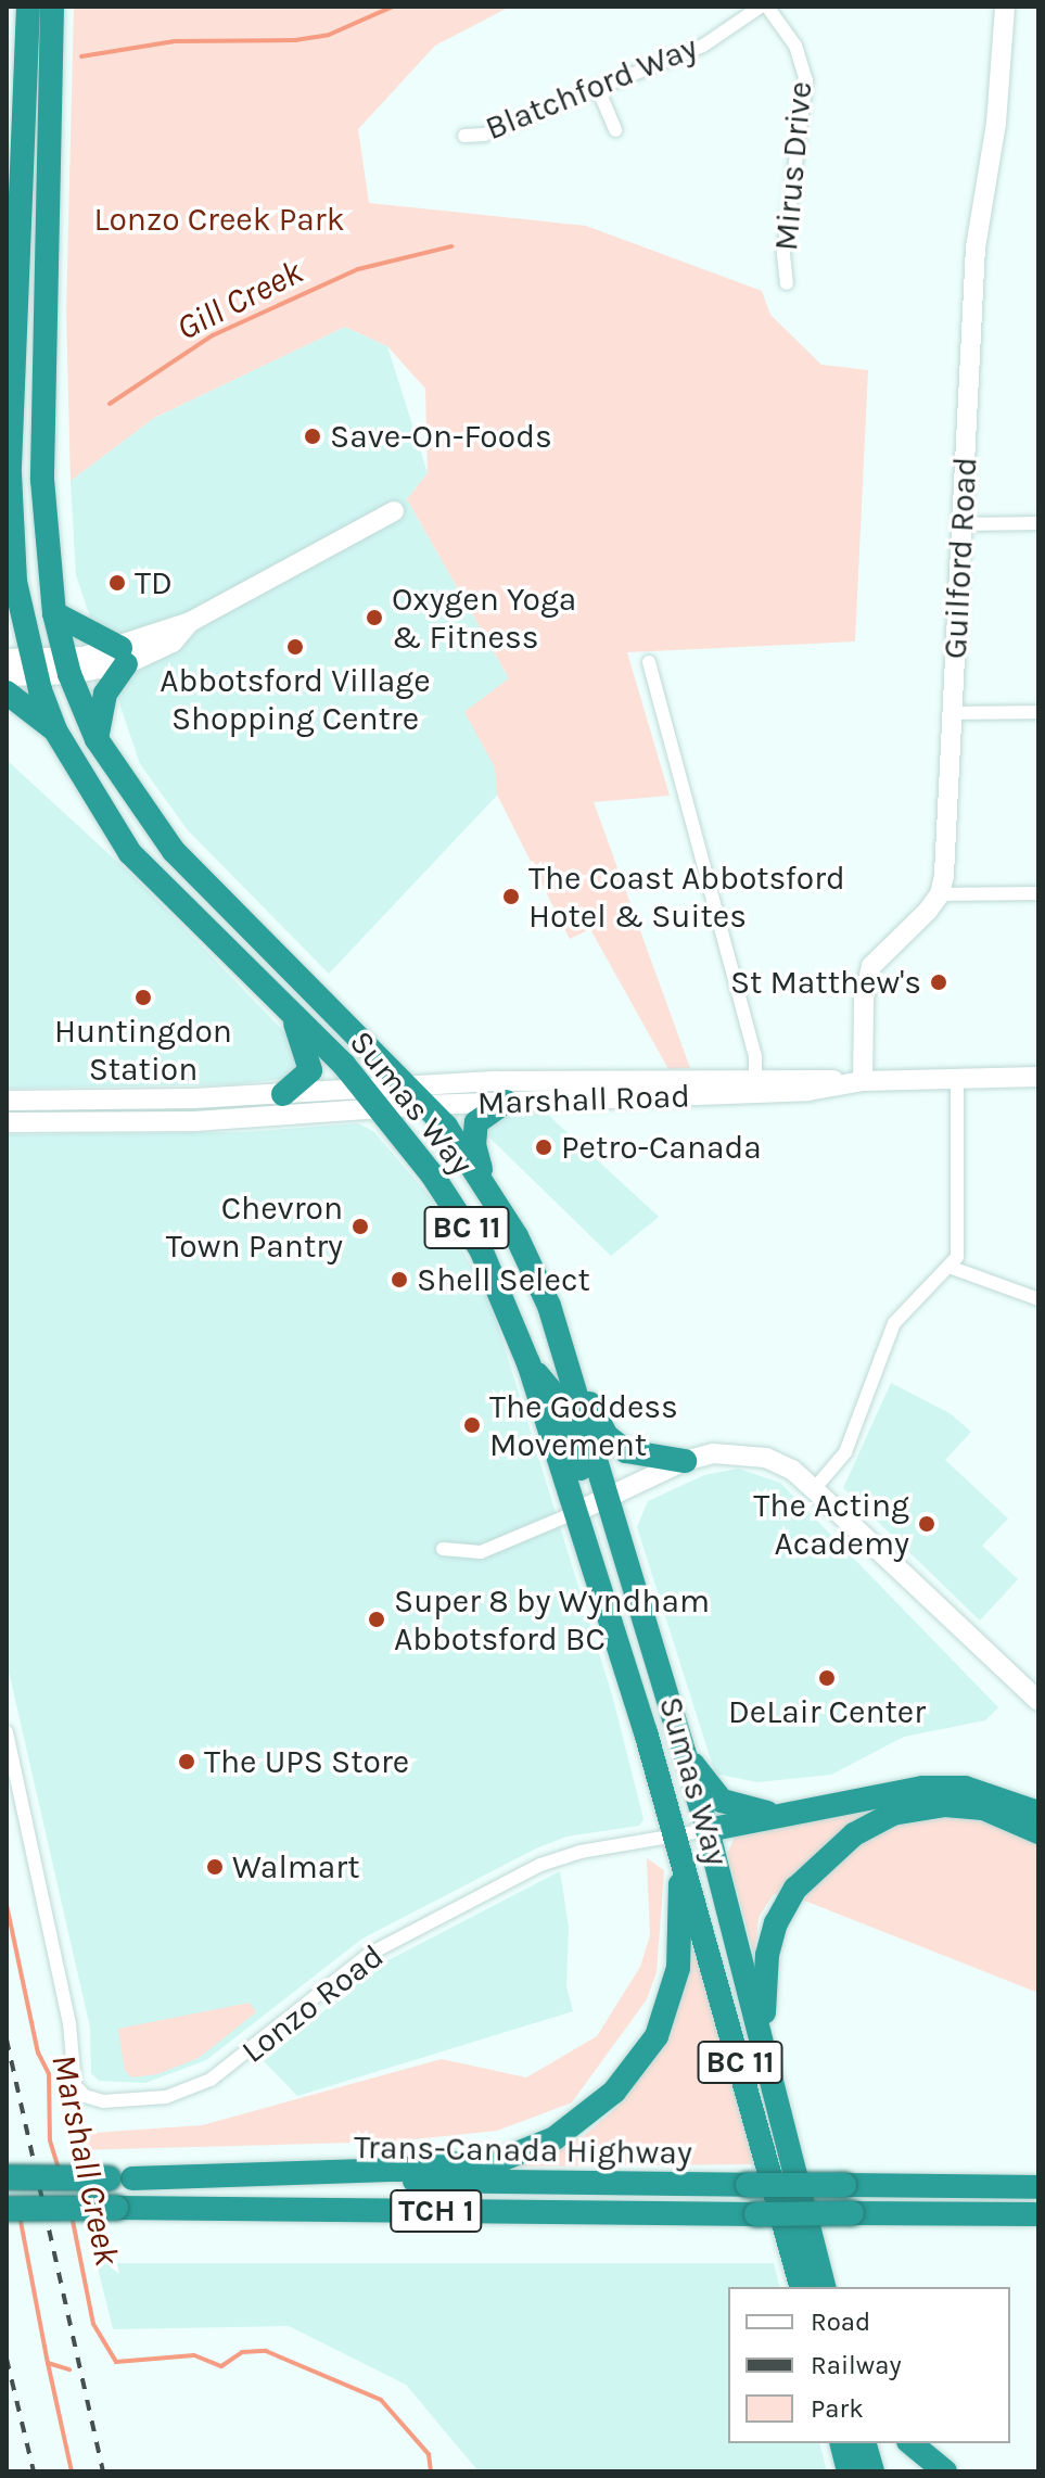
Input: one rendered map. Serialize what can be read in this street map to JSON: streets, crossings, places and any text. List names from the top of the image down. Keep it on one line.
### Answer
{"streets":{"highway":["Sumas Way","BC 11","Trans-Canada Highway","TCH 1"],"street":["Blatchford Way","Mirus Drive","Guilford Road","Marshall Road","Lonzo Road"]},"crossings":[["Marshall Road","Sumas Way"],["Sumas Way","Lonzo Road"]],"water":["Gill Creek","Marshall Creek"],"parks":["Lonzo Creek Park"],"places":["Save-On-Foods","TD","Oxygen Yoga & Fitness","Abbotsford Village Shopping Centre","The Coast Abbotsford Hotel & Suites","St Matthew's","Huntingdon Station","Petro-Canada","Chevron Town Pantry","Shell Select","The Goddess Movement","The Acting Academy","Super 8 by Wyndham Abbotsford BC","DeLair Center","The UPS Store","Walmart"],"legend":["Road","Railway","Park"]}
